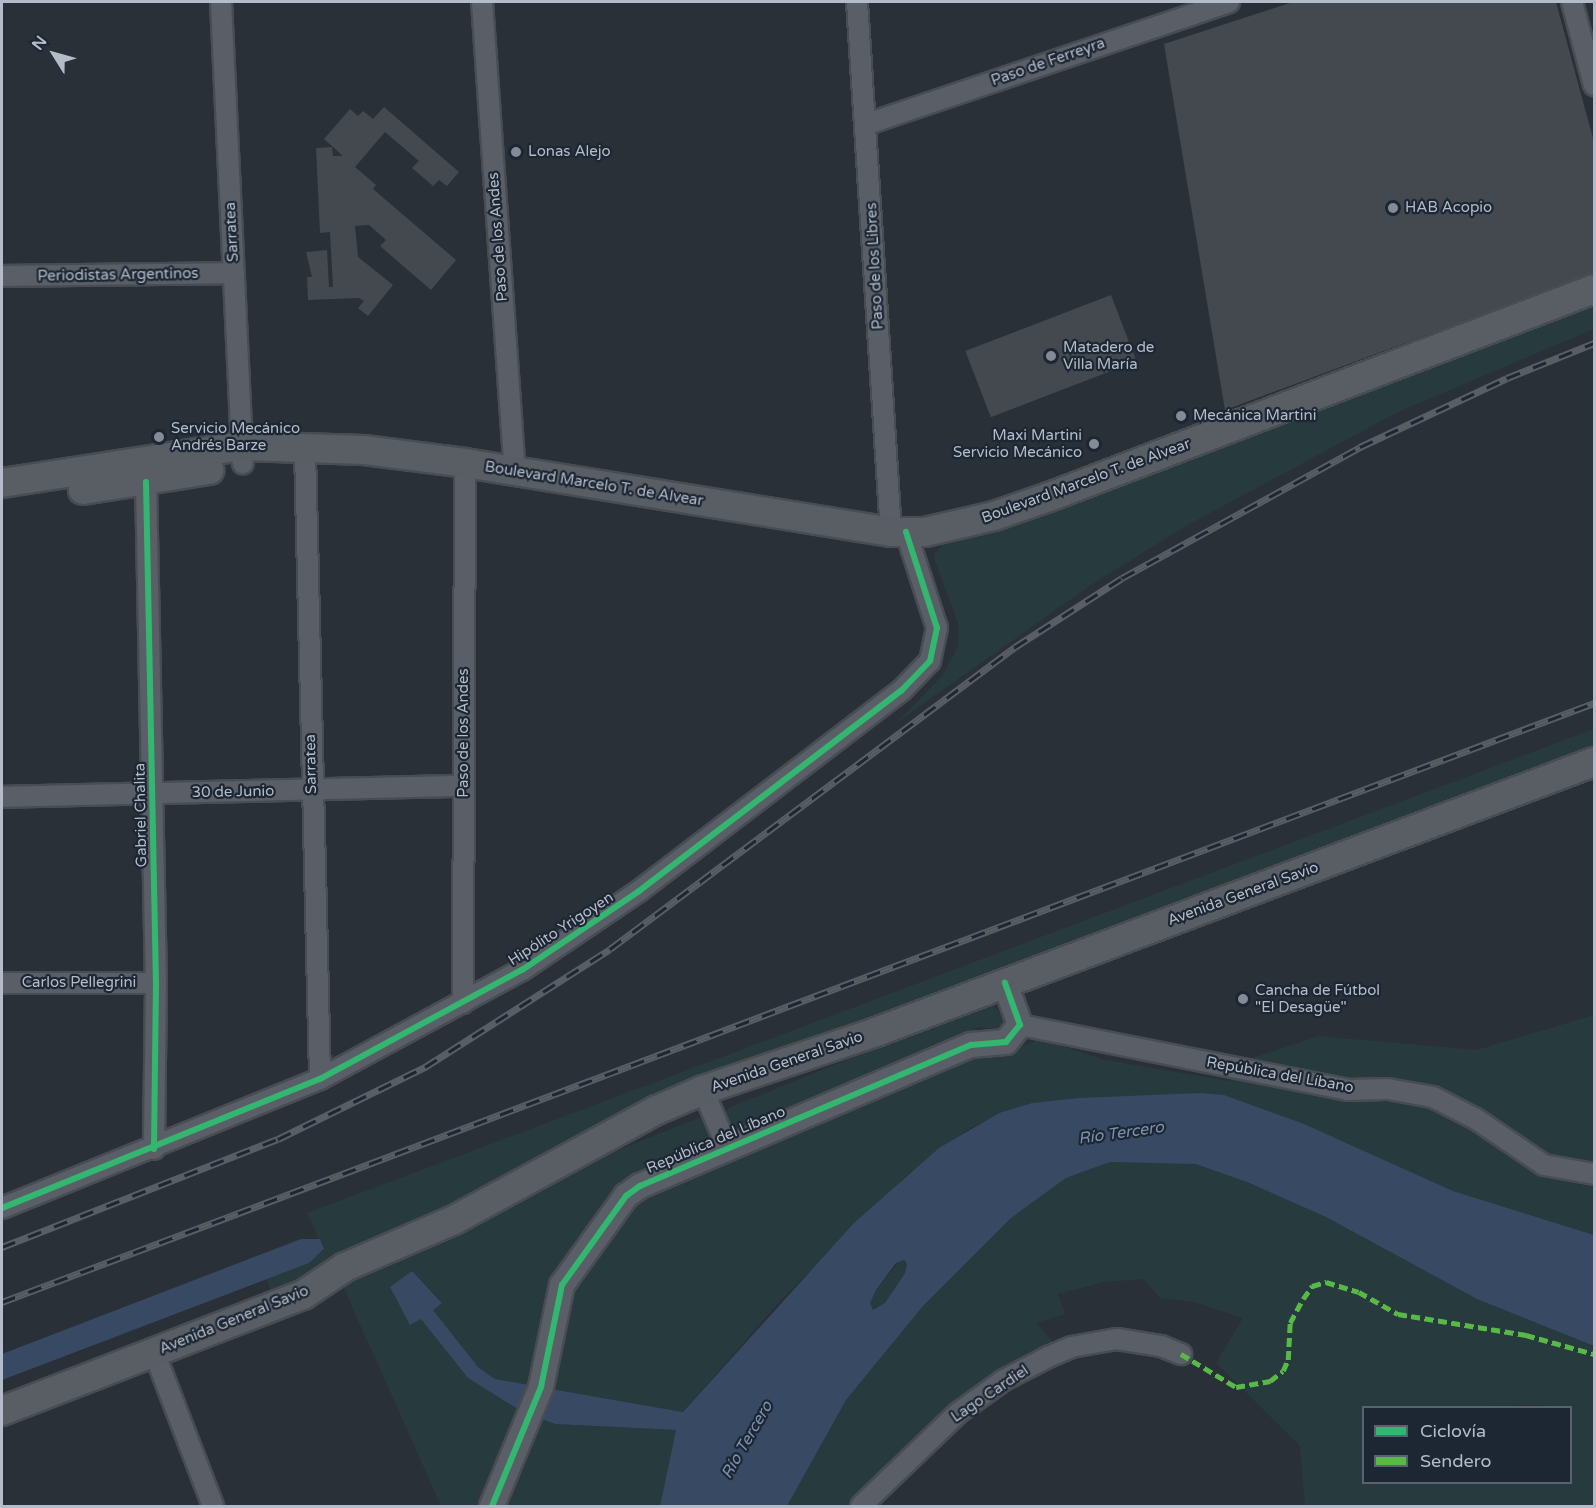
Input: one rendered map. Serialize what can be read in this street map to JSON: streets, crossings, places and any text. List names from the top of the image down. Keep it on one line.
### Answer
{"streets":{"main road":["Boulevard Marcelo T. de Alvear","Avenida General Savio"],"street":["Paso de Ferreyra","Sarratea","Paso de los Andes","Paso de los Libres","Periodistas Argentinos","30 de Junio","Gabriel Chalita","Hipólito Yrigoyen","Carlos Pellegrini","República del Líbano","Lago Cardiel"]},"crossings":[["Paso de Ferreyra","Paso de los Libres"],["Sarratea","Periodistas Argentinos"],["Sarratea","Boulevard Marcelo T. de Alvear"],["Sarratea","30 de Junio"],["Sarratea","Hipólito Yrigoyen"],["Paso de los Andes","Boulevard Marcelo T. de Alvear"],["Paso de los Andes","30 de Junio"],["Paso de los Andes","Hipólito Yrigoyen"],["Paso de los Libres","Boulevard Marcelo T. de Alvear"],["Paso de los Libres","Hipólito Yrigoyen"],["Boulevard Marcelo T. de Alvear","Gabriel Chalita"],["Boulevard Marcelo T. de Alvear","Hipólito Yrigoyen"],["30 de Junio","Gabriel Chalita"],["Gabriel Chalita","Hipólito Yrigoyen"],["Gabriel Chalita","Carlos Pellegrini"]],"water":["Río Tercero"],"places":["Lonas Alejo","HAB Acopio","Matadero de Villa María","Mecánica Martini","Servicio Mecánico Andrés Barze","Maxi Martini Servicio Mecánico","Cancha de Fútbol \"El Desagüe\""],"legend":["Ciclovía","Sendero"],"north":"top left"}
